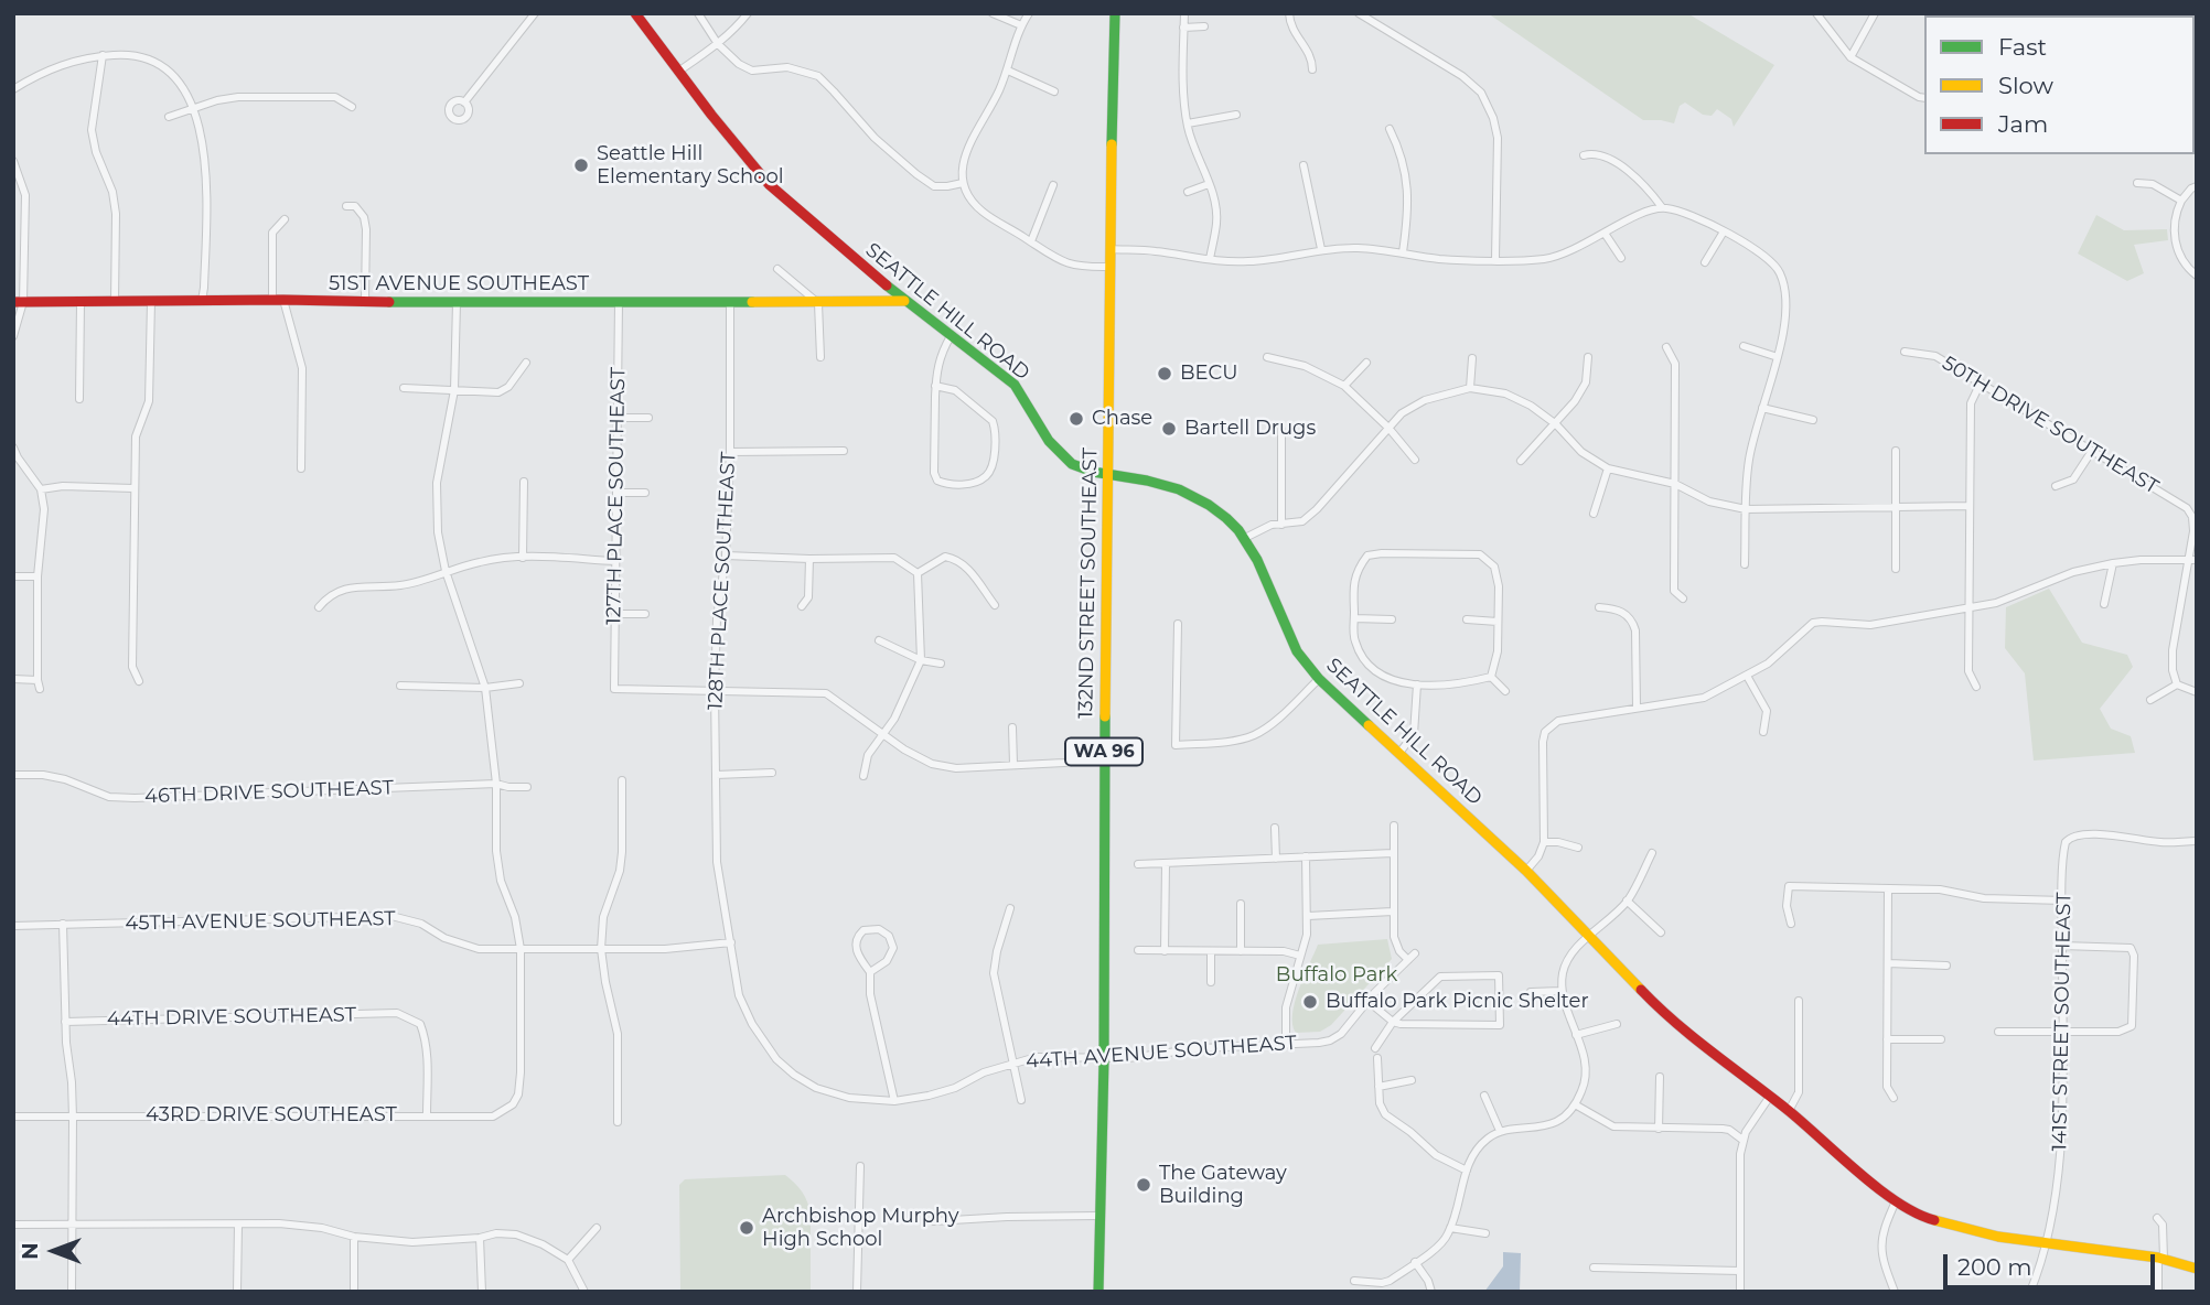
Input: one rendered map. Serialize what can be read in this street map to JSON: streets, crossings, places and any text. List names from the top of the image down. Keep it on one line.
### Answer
{"streets":{"main road":["51ST AVENUE SOUTHEAST","SEATTLE HILL ROAD","132ND STREET SOUTHEAST","WA 96"],"street":["50TH DRIVE SOUTHEAST","127TH PLACE SOUTHEAST","128TH PLACE SOUTHEAST","46TH DRIVE SOUTHEAST","45TH AVENUE SOUTHEAST","44TH DRIVE SOUTHEAST","141ST STREET SOUTHEAST","44TH AVENUE SOUTHEAST","43RD DRIVE SOUTHEAST"]},"crossings":[["51ST AVENUE SOUTHEAST","SEATTLE HILL ROAD"],["51ST AVENUE SOUTHEAST","127TH PLACE SOUTHEAST"],["51ST AVENUE SOUTHEAST","128TH PLACE SOUTHEAST"],["SEATTLE HILL ROAD","132ND STREET SOUTHEAST"],["SEATTLE HILL ROAD","141ST STREET SOUTHEAST"],["127TH PLACE SOUTHEAST","128TH PLACE SOUTHEAST"],["128TH PLACE SOUTHEAST","45TH AVENUE SOUTHEAST"],["128TH PLACE SOUTHEAST","44TH AVENUE SOUTHEAST"],["132ND STREET SOUTHEAST","44TH AVENUE SOUTHEAST"],["45TH AVENUE SOUTHEAST","43RD DRIVE SOUTHEAST"],["44TH DRIVE SOUTHEAST","43RD DRIVE SOUTHEAST"]],"parks":["Buffalo Park"],"places":["Seattle Hill Elementary School","BECU","Chase","Bartell Drugs","Buffalo Park Picnic Shelter","The Gateway Building","Archbishop Murphy High School"],"legend":["Fast","Slow","Jam"],"scale_bar":"200 m","north":"left"}
